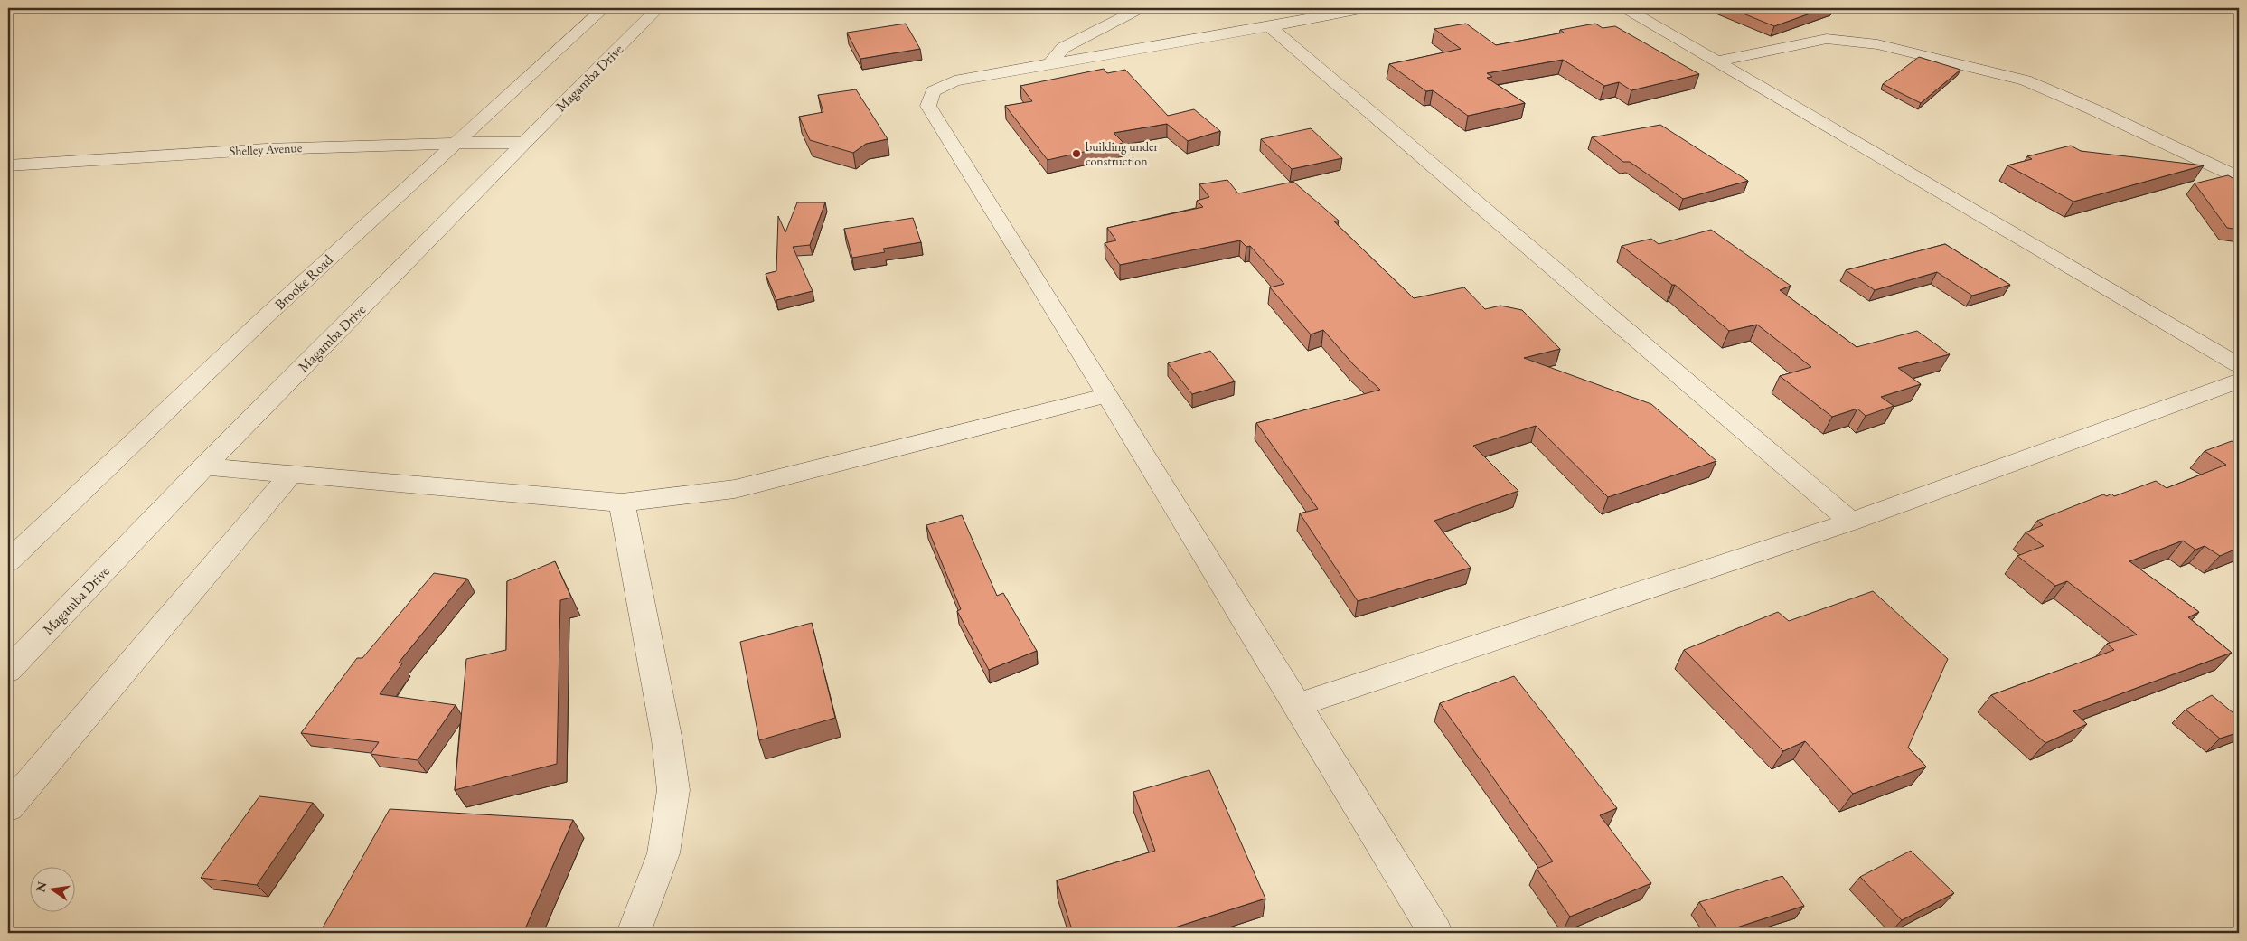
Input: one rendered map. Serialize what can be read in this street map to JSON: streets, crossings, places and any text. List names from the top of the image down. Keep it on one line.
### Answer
{"streets":{"street":["Magamba Drive","Shelley Avenue","Brooke Road"]},"crossings":[["Magamba Drive","Shelley Avenue"],["Shelley Avenue","Brooke Road"]],"places":["building under construction"],"north":"left"}
